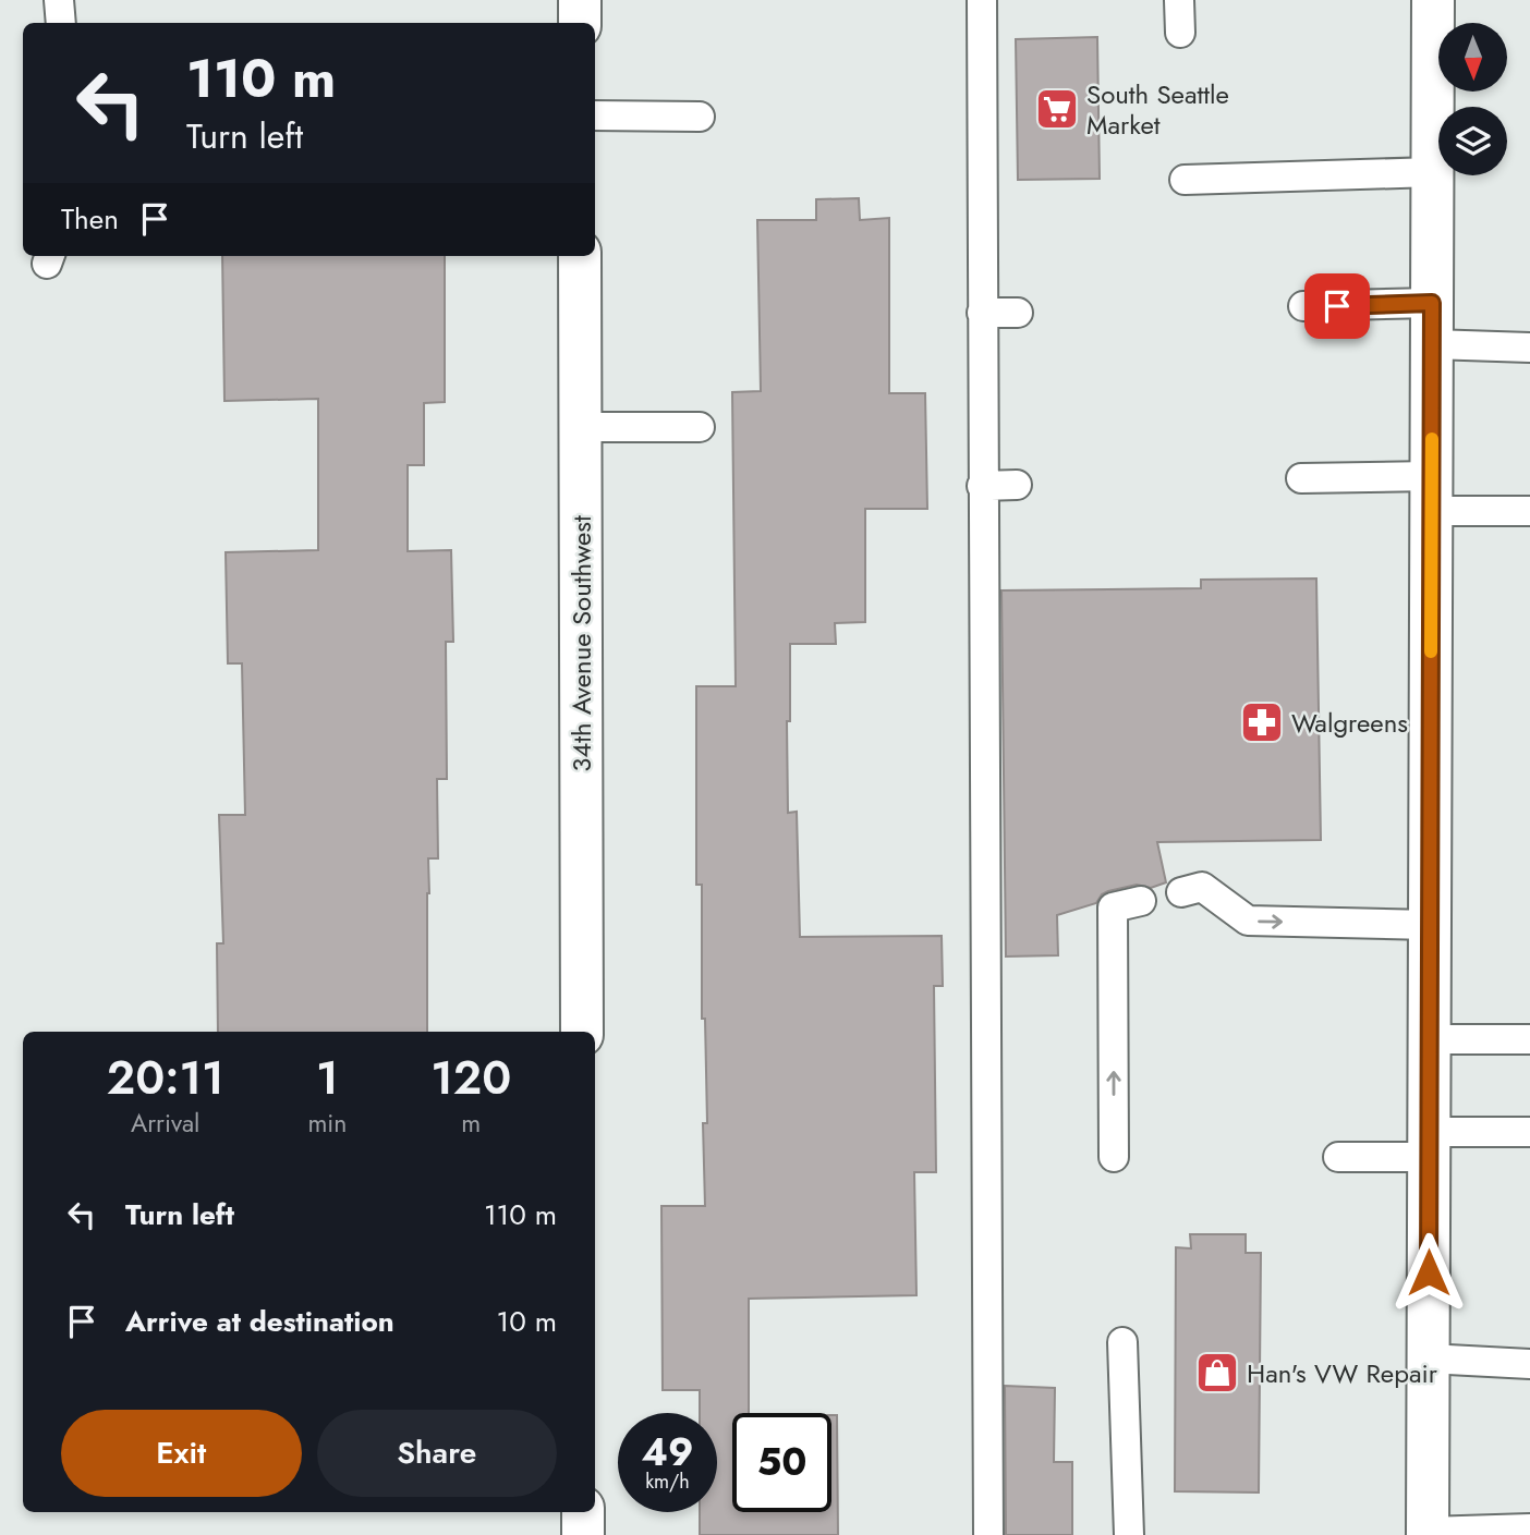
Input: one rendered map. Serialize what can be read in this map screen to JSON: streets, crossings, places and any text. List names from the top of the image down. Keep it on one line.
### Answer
{"streets":{"main road":["34th Avenue Southwest"]},"places":{"supermarket":["South Seattle Market"],"pharmacy":["Walgreens"],"shop":["Han's VW Repair"]},"north":"bottom","page":{"turn":["110 m","Turn left"],"then":"Then","eta":["20:11","Arrival","1","min","120","m"],"list":[{"name":"Turn left","value":"110 m"},{"name":"Arrive at destination","value":"10 m"}],"buttons":["Exit","Share"],"speed":"49 km/h","limit":"50"}}
